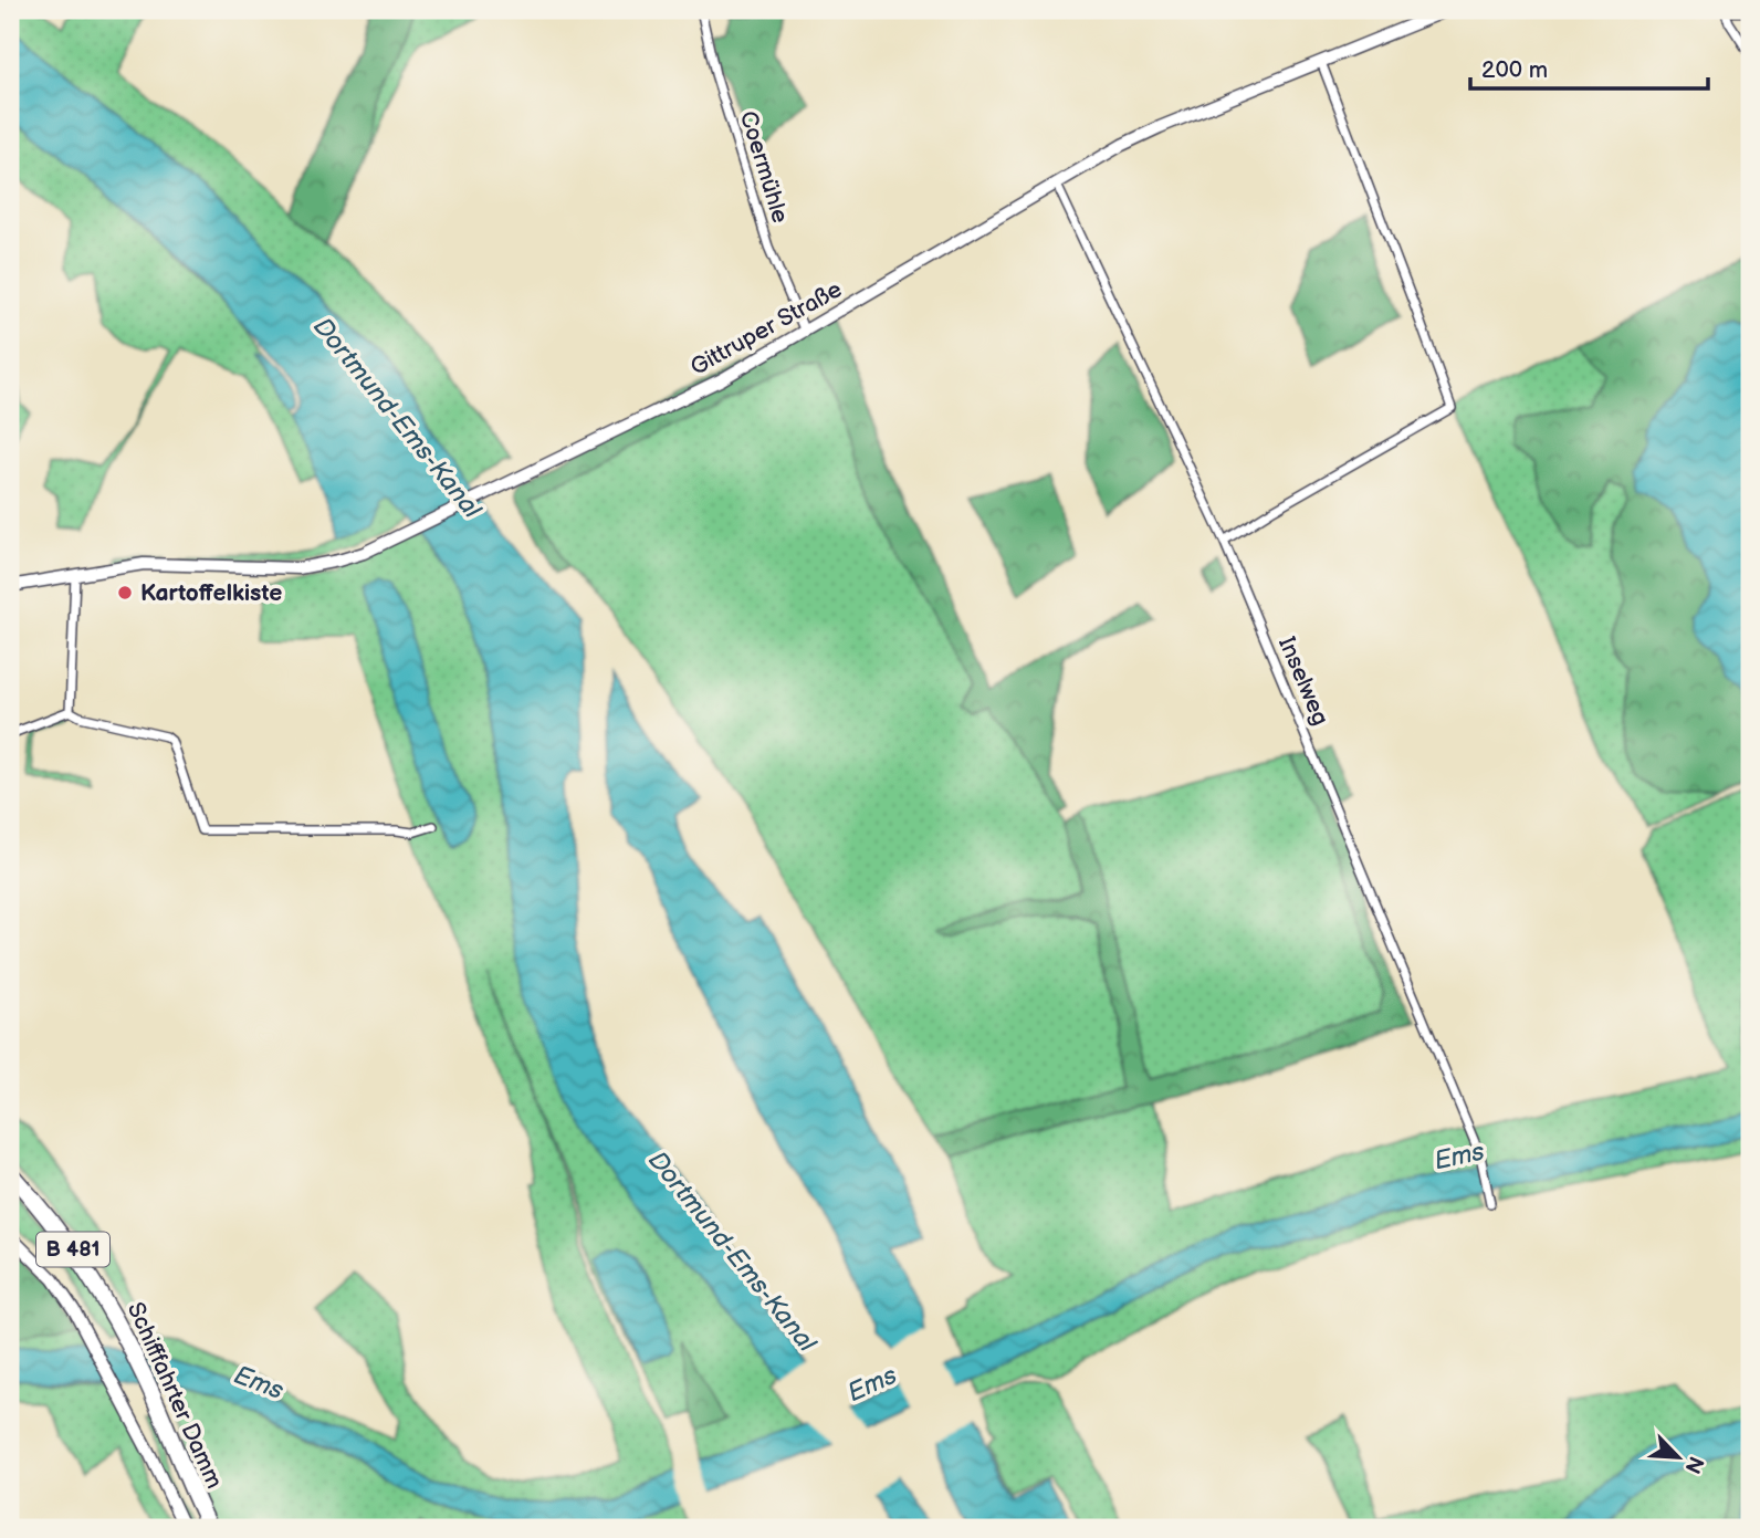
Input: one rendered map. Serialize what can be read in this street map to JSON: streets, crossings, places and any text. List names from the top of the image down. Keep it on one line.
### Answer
{"streets":{"highway":["B 481","Schifffahrter Damm"],"street":["Coermühle","Gittruper Straße","Inselweg"]},"crossings":[["Coermühle","Gittruper Straße"],["Gittruper Straße","Inselweg"]],"water":["Dortmund-Ems-Kanal","Ems"],"places":["Kartoffelkiste"],"scale_bar":"200 m","north":"bottom right"}
